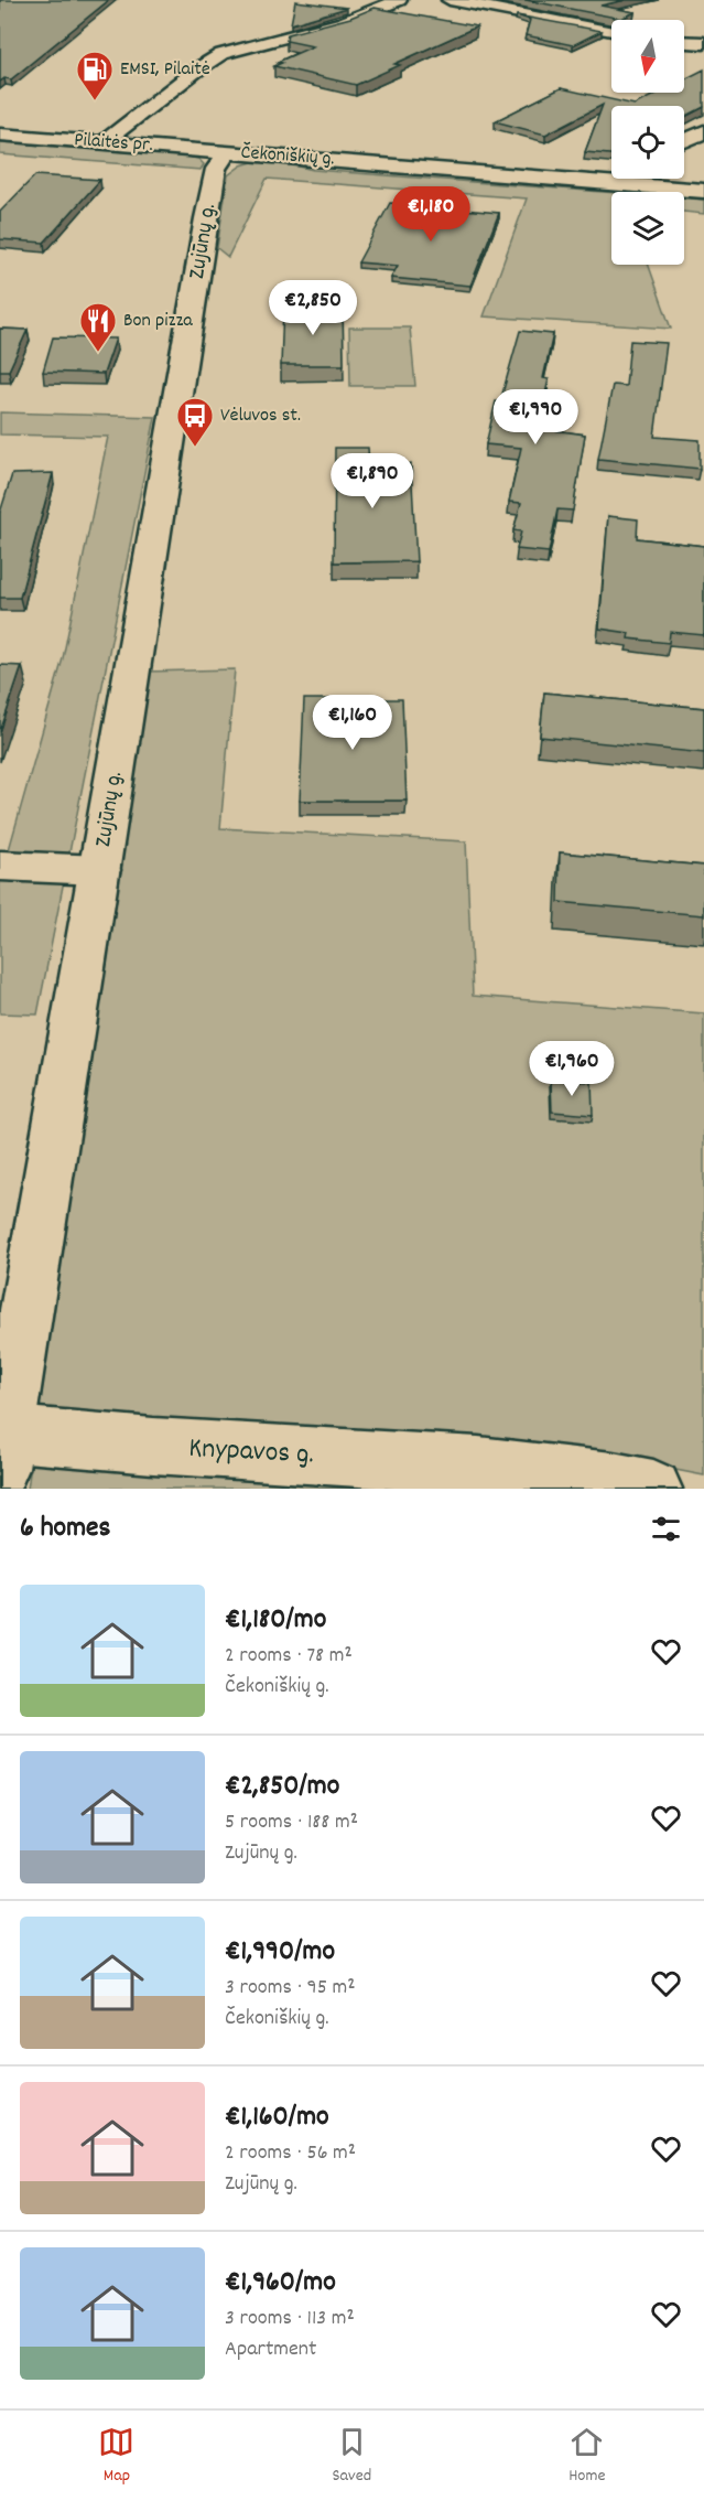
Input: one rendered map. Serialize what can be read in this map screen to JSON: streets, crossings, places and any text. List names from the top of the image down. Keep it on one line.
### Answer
{"streets":{"main road":["Pilaitės pr.","Čekoniškių g.","Zujūnų g.","Knypavos g."]},"crossings":[["Pilaitės pr.","Čekoniškių g."],["Pilaitės pr.","Zujūnų g."],["Čekoniškių g.","Zujūnų g."],["Zujūnų g.","Knypavos g."]],"places":{"fuel station":["EMSI, Pilaitė"],"restaurant":["Bon pizza"],"bus stop":["Vėluvos st."]},"north":"bottom","page":{"price":["€1,180","€2,850","€1,990","€1,890","€1,160","€1,960"],"heading":"6 homes","list":[{"name":"€1,180/mo","note":"2 rooms · 78 m² · Čekoniškių g."},{"name":"€2,850/mo","note":"5 rooms · 188 m² · Zujūnų g."},{"name":"€1,990/mo","note":"3 rooms · 95 m² · Čekoniškių g."},{"name":"€1,160/mo","note":"2 rooms · 56 m² · Zujūnų g."},{"name":"€1,960/mo","note":"3 rooms · 113 m² · Apartment"}],"tabs":["Map","Saved","Home"]}}
